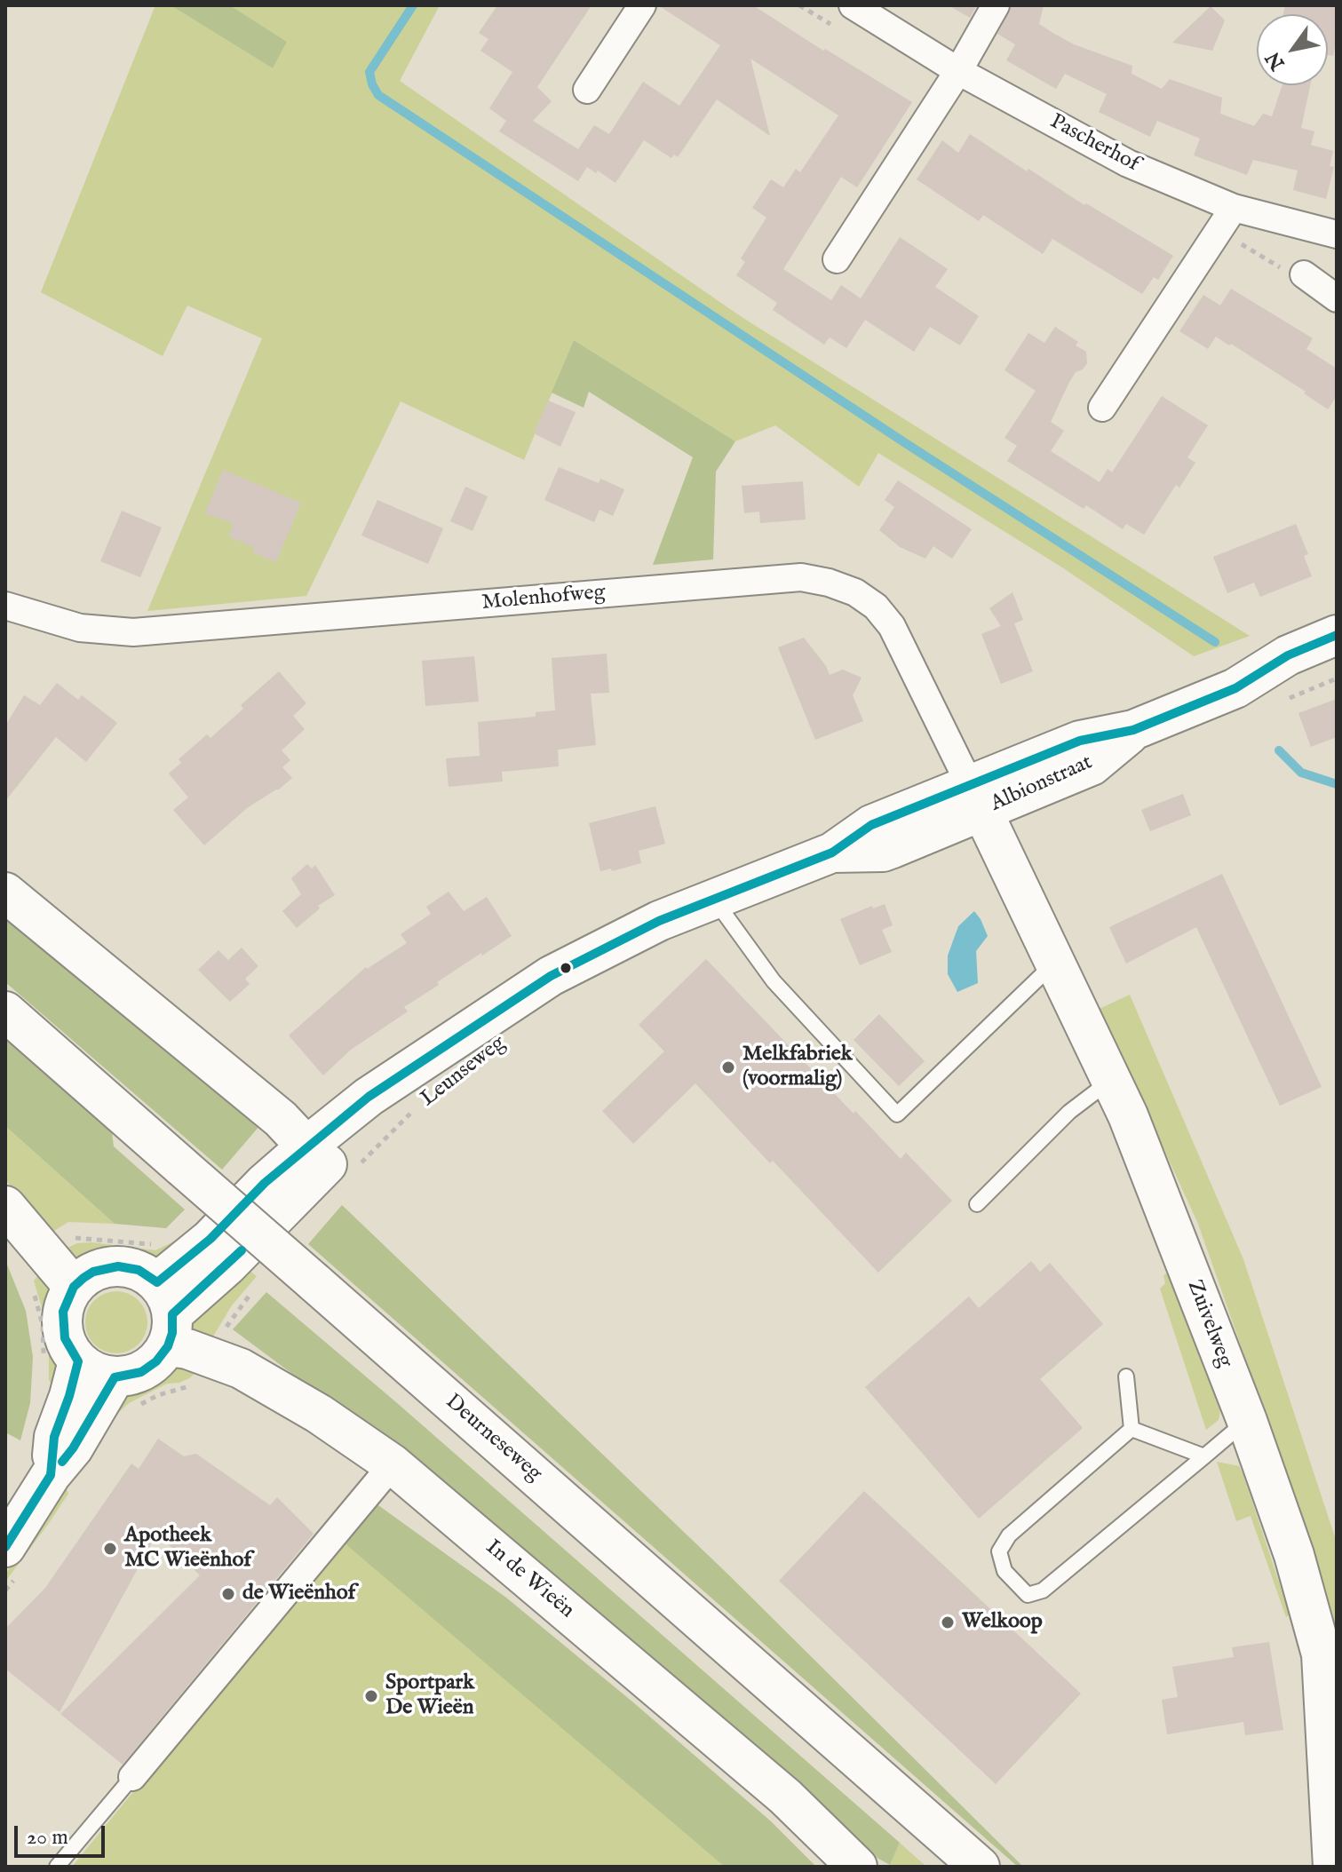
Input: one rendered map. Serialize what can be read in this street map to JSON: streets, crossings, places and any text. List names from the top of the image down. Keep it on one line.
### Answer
{"streets":{"main road":["Albionstraat","Leunseweg","Zuivelweg","Deurneseweg","In de Wieën"],"street":["Pascherhof","Molenhofweg"]},"crossings":[["Molenhofweg","Albionstraat"],["Molenhofweg","Leunseweg"],["Molenhofweg","Zuivelweg"],["Albionstraat","Leunseweg"],["Albionstraat","Zuivelweg"],["Leunseweg","Zuivelweg"],["Leunseweg","In de Wieën"]],"places":["Melkfabriek (voormalig)","Apotheek MC Wieënhof","de Wieënhof","Welkoop","Sportpark De Wieën"],"scale_bar":"20 m","north":"bottom left"}
